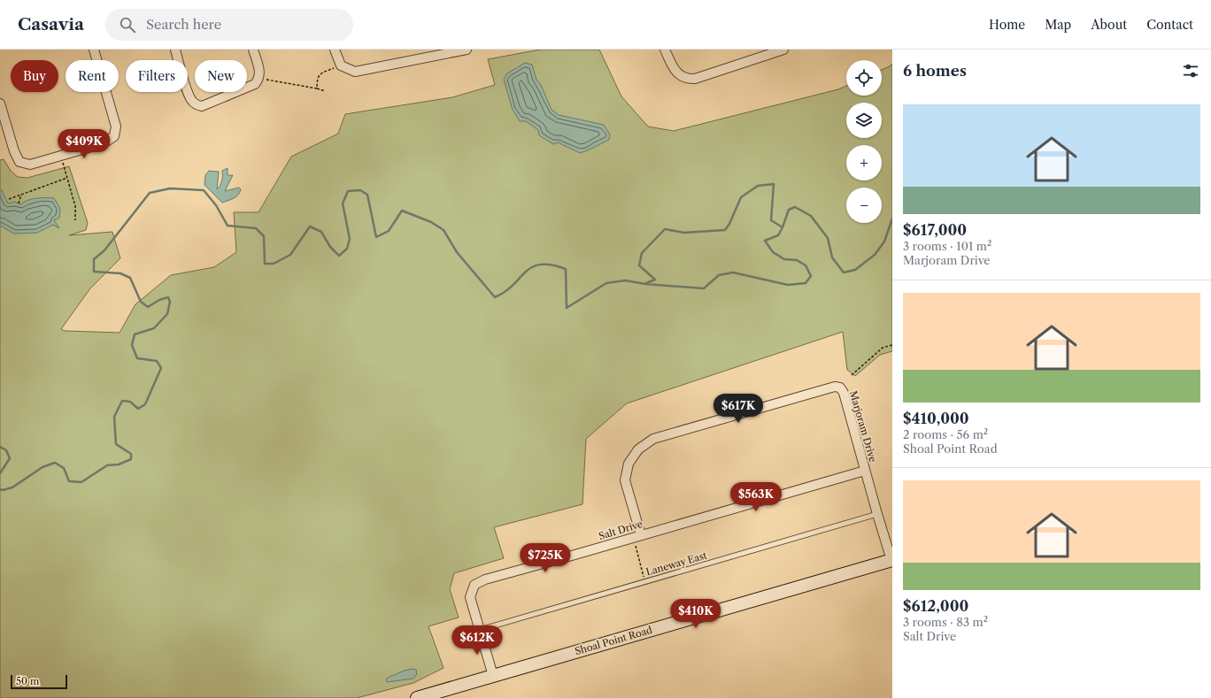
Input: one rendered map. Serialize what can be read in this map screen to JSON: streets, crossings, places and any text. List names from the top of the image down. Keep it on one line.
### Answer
{"streets":{"street":["Marjoram Drive","Salt Drive","Shoal Point Road"],"lane":["Laneway East"]},"crossings":[["Marjoram Drive","Salt Drive"],["Marjoram Drive","Laneway East"],["Marjoram Drive","Shoal Point Road"],["Salt Drive","Laneway East"],["Salt Drive","Shoal Point Road"]],"scale_bar":"50 m","page":{"header":"Casavia","search":"Search here","nav":["Home","Map","About","Contact"],"heading":"6 homes","map_buttons":["+","−"],"chip":["Buy","Rent","Filters","New"],"list":[{"name":"$617,000","note":"3 rooms · 101 m² · Marjoram Drive"},{"name":"$410,000","note":"2 rooms · 56 m² · Shoal Point Road"},{"name":"$612,000","note":"3 rooms · 83 m² · Salt Drive"}],"price":["$409K","$617K","$563K","$725K","$410K","$612K"],"scale":"50 m"}}
